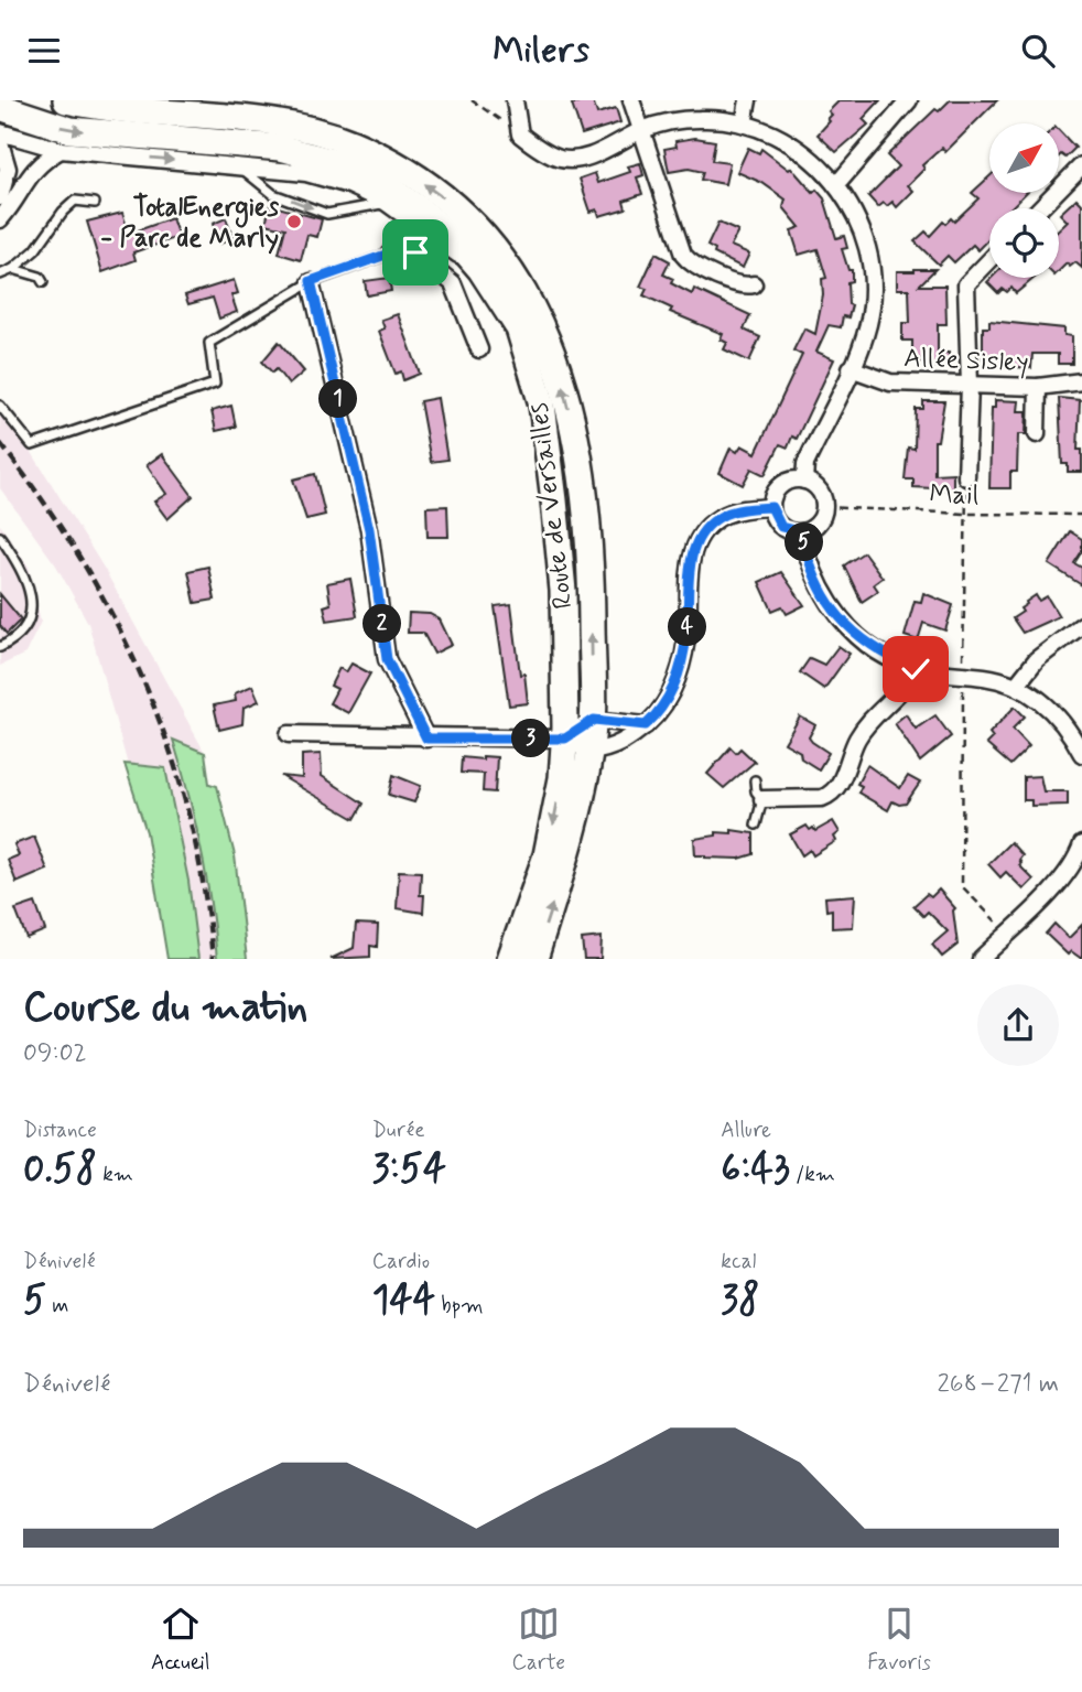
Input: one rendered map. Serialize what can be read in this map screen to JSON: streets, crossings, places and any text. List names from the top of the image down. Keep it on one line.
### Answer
{"streets":{"main road":["Route de Versailles"],"street":["Allée Sisley"],"path":["Mail"]},"places":["TotalEnergies - Parc de Marly"],"north":"top right","page":{"header":"Milers","pins":["1","5","2","4","3"],"heading":["Course du matin","09:02"],"stats":[["Distance","0.58 km"],["Durée","3:54"],["Allure","6:43 /km"],["Dénivelé","5 m"],["Cardio","144 bpm"],["kcal","38"]],"chart":["Dénivelé","268–271 m"],"tabs":["Accueil","Carte","Favoris"]}}
